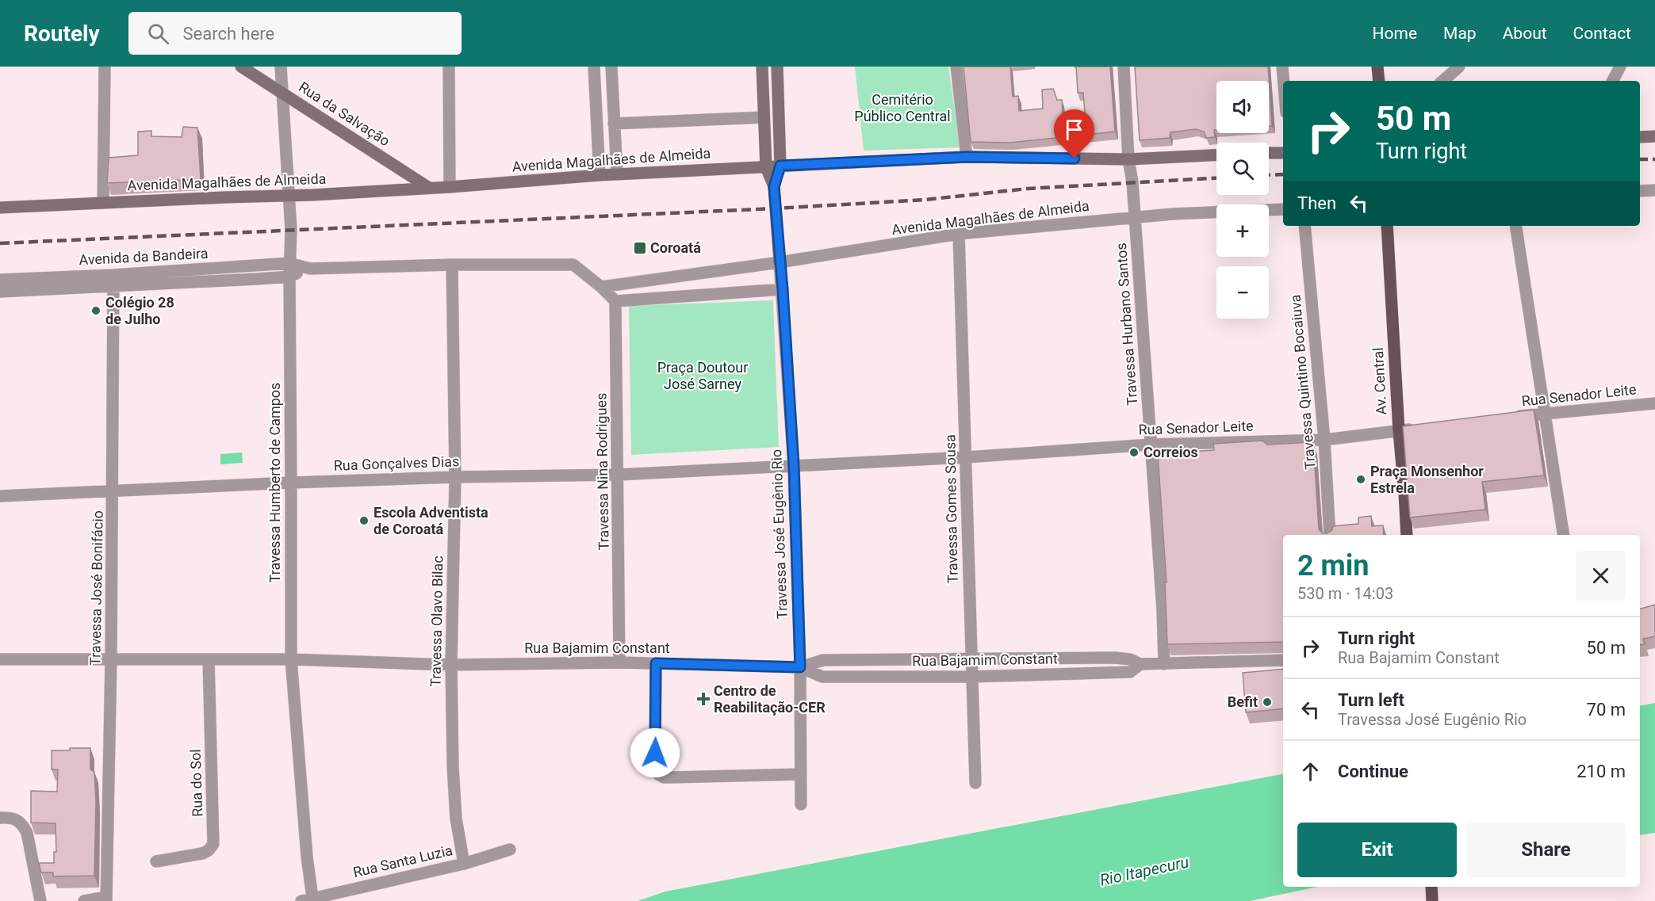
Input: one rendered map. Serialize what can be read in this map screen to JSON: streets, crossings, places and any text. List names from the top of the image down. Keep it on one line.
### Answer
{"streets":{"main road":["Av. Central"],"street":["Rua da Salvação","Avenida Magalhães de Almeida","Avenida da Bandeira","Travessa Hurbano Santos","Travessa Quintino Bocaiuva","Rua Senador Leite","Rua Gonçalves Dias","Travessa Nina Rodrigues","Travessa Humberto de Campos","Travessa Gomes Sousa","Travessa José Eugênio Rio","Travessa José Bonifácio","Travessa Olavo Bilac","Rua Bajamim Constant","Rua do Sol","Rua Santa Luzia"]},"crossings":[["Rua da Salvação","Avenida Magalhães de Almeida"],["Rua da Salvação","Travessa Humberto de Campos"],["Avenida Magalhães de Almeida","Travessa Hurbano Santos"],["Avenida Magalhães de Almeida","Travessa Humberto de Campos"],["Avenida Magalhães de Almeida","Travessa Gomes Sousa"],["Avenida Magalhães de Almeida","Travessa José Eugênio Rio"],["Avenida da Bandeira","Travessa Humberto de Campos"],["Avenida da Bandeira","Travessa José Bonifácio"],["Travessa Hurbano Santos","Rua Senador Leite"],["Travessa Hurbano Santos","Rua Bajamim Constant"],["Av. Central","Rua Senador Leite"],["Travessa Quintino Bocaiuva","Rua Senador Leite"],["Rua Senador Leite","Rua Gonçalves Dias"],["Rua Senador Leite","Travessa Gomes Sousa"],["Rua Senador Leite","Travessa José Eugênio Rio"],["Rua Gonçalves Dias","Travessa Nina Rodrigues"],["Rua Gonçalves Dias","Travessa Humberto de Campos"],["Rua Gonçalves Dias","Travessa José Eugênio Rio"],["Rua Gonçalves Dias","Travessa José Bonifácio"],["Rua Gonçalves Dias","Travessa Olavo Bilac"],["Travessa Nina Rodrigues","Rua Bajamim Constant"],["Travessa Humberto de Campos","Rua Santa Luzia"],["Travessa Gomes Sousa","Rua Bajamim Constant"],["Travessa José Eugênio Rio","Rua Bajamim Constant"],["Travessa Olavo Bilac","Rua Bajamim Constant"],["Travessa Olavo Bilac","Rua Santa Luzia"]],"water":["Rio Itapecuru"],"parks":["Cemitério Público Central","Praça Doutour José Sarney"],"places":{"transit":["Coroatá"],"other":["Colégio 28 de Julho","Correios","Praça Monsenhor Estrela","Escola Adventista de Coroatá","Befit"],"health":["Centro de Reabilitação-CER"]},"page":{"header":"Routely","search":"Search here","nav":["Home","Map","About","Contact"],"map_buttons":["+","−"],"turn":["50 m","Turn right"],"then":"Then","heading":["2 min","530 m · 14:03"],"list":[{"name":"Turn right","note":"Rua Bajamim Constant","value":"50 m"},{"name":"Turn left","note":"Travessa José Eugênio Rio","value":"70 m"},{"name":"Continue","value":"210 m"}],"buttons":["Exit","Share"]}}
